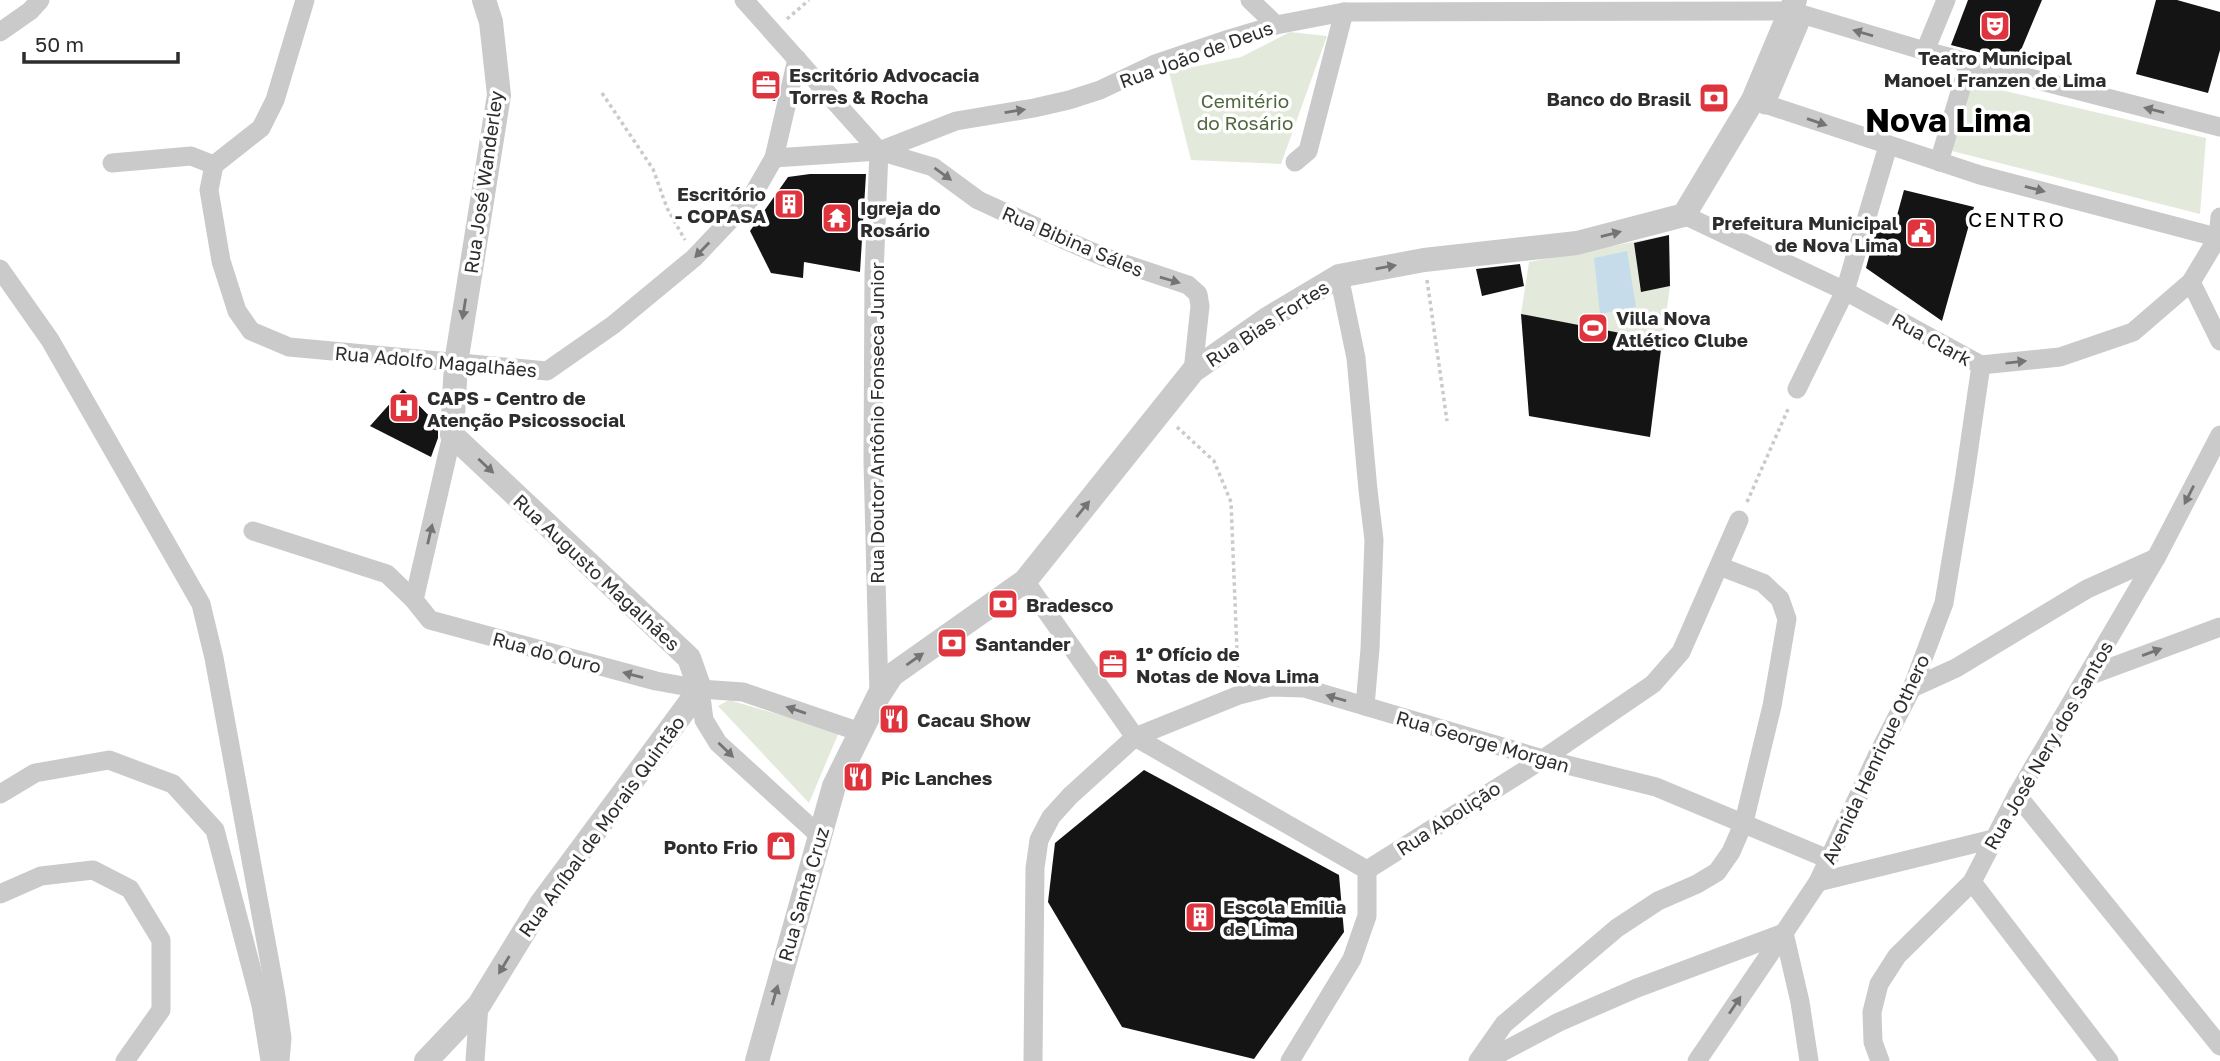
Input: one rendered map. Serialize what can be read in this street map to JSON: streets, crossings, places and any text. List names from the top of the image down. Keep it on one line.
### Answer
{"streets":{"street":["Rua João de Deus","Rua José Wanderley","Rua Bibina Sáles","Rua Bias Fortes","Rua Clark","Rua Adolfo Magalhães","Rua Doutor Antônio Fonseca Junior","Rua Augusto Magalhães","Rua do Ouro","Rua George Morgan","Rua José Nery dos Santos","Avenida Henrique Othero","Rua Abolição","Rua Aníbal de Morais Quintão","Rua Santa Cruz"]},"crossings":[["Rua João de Deus","Rua Bibina Sáles"],["Rua João de Deus","Rua Doutor Antônio Fonseca Junior"],["Rua José Wanderley","Rua Adolfo Magalhães"],["Rua Bibina Sáles","Rua Bias Fortes"],["Rua Bibina Sáles","Rua Doutor Antônio Fonseca Junior"],["Rua Bias Fortes","Rua Clark"],["Rua Bias Fortes","Rua Doutor Antônio Fonseca Junior"],["Rua Bias Fortes","Rua do Ouro"],["Rua Bias Fortes","Rua Santa Cruz"],["Rua Clark","Avenida Henrique Othero"],["Rua Augusto Magalhães","Rua do Ouro"],["Rua Augusto Magalhães","Rua Aníbal de Morais Quintão"],["Rua Augusto Magalhães","Rua Santa Cruz"],["Rua do Ouro","Rua Aníbal de Morais Quintão"],["Rua do Ouro","Rua Santa Cruz"],["Rua George Morgan","Avenida Henrique Othero"],["Rua George Morgan","Rua Abolição"]],"one_way":["Rua José Wanderley","Rua Bibina Sáles","Rua Bias Fortes","Rua Clark","Rua Augusto Magalhães","Rua do Ouro","Rua Aníbal de Morais Quintão","Rua Santa Cruz"],"districts":["Nova Lima","CENTRO"],"parks":["Cemitério do Rosário"],"places":{"theatre":["Teatro Municipal Manoel Franzen de Lima"],"office":["Escritório Advocacia Torres & Rocha","1º Ofício de Notas de Nova Lima"],"bank":["Banco do Brasil","Bradesco","Santander"],"building":["Escritório - COPASA","Escola Emilia de Lima"],"temple":["Igreja do Rosário"],"public building":["Prefeitura Municipal de Nova Lima"],"sports":["Villa Nova Atlético Clube"],"hospital":["CAPS - Centro de Atenção Psicossocial"],"restaurant":["Cacau Show","Pic Lanches"],"shop":["Ponto Frio"]},"scale_bar":"50 m"}
